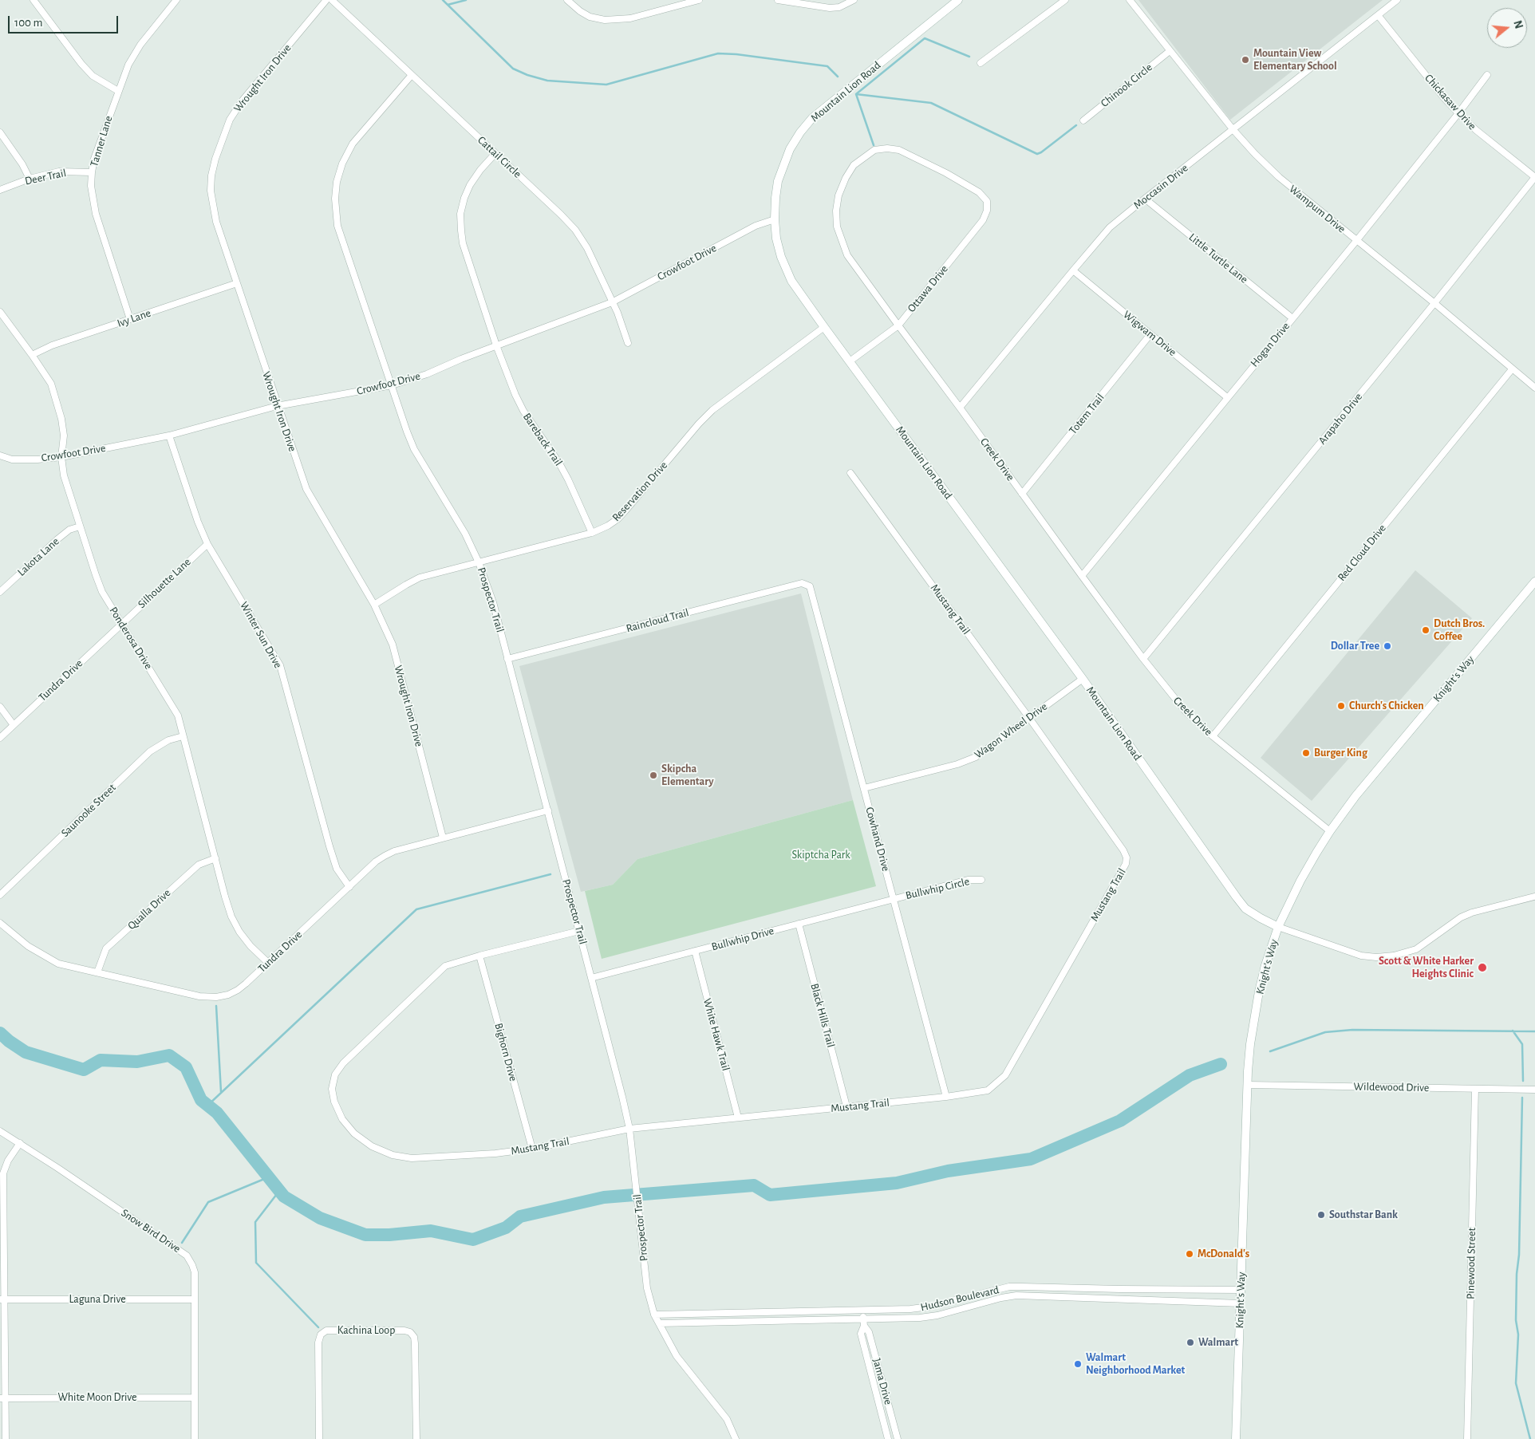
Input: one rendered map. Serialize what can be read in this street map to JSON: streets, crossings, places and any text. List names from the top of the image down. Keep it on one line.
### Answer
{"streets":{"street":["Wrought Iron Drive","Chinook Circle","Mountain Lion Road","Chickasaw Drive","Tanner Lane","Cattail Circle","Deer Trail","Moccasin Drive","Wampum Drive","Little Turtle Lane","Crowfoot Drive","Ottawa Drive","Ivy Lane","Wigwam Drive","Hogan Drive","Totem Trail","Arapaho Drive","Bareback Trail","Creek Drive","Reservation Drive","Red Cloud Drive","Lakota Lane","Silhouette Lane","Prospector Trail","Mustang Trail","Raincloud Trail","Winter Sun Drive","Ponderosa Drive","Knight's Way","Tundra Drive","Wagon Wheel Drive","Saunooke Street","Cowhand Drive","Bullwhip Circle","Qualla Drive","Bullwhip Drive","Black Hills Trail","White Hawk Trail","Bighorn Drive","Wildewood Drive","Snow Bird Drive","Pinewood Street","Hudson Boulevard","Laguna Drive","Kachina Loop","Jama Drive","White Moon Drive"]},"crossings":[["Wrought Iron Drive","Crowfoot Drive"],["Wrought Iron Drive","Ivy Lane"],["Wrought Iron Drive","Reservation Drive"],["Wrought Iron Drive","Tundra Drive"],["Chinook Circle","Wampum Drive"],["Mountain Lion Road","Crowfoot Drive"],["Mountain Lion Road","Ottawa Drive"],["Mountain Lion Road","Reservation Drive"],["Mountain Lion Road","Knight's Way"],["Mountain Lion Road","Wagon Wheel Drive"],["Chickasaw Drive","Moccasin Drive"],["Chickasaw Drive","Hogan Drive"],["Chickasaw Drive","Arapaho Drive"],["Tanner Lane","Deer Trail"],["Tanner Lane","Ivy Lane"],["Cattail Circle","Crowfoot Drive"],["Cattail Circle","Bareback Trail"],["Cattail Circle","Prospector Trail"],["Moccasin Drive","Wampum Drive"],["Moccasin Drive","Little Turtle Lane"],["Moccasin Drive","Wigwam Drive"],["Moccasin Drive","Creek Drive"],["Wampum Drive","Hogan Drive"],["Wampum Drive","Arapaho Drive"],["Wampum Drive","Red Cloud Drive"],["Little Turtle Lane","Hogan Drive"],["Crowfoot Drive","Bareback Trail"],["Crowfoot Drive","Prospector Trail"],["Crowfoot Drive","Winter Sun Drive"],["Crowfoot Drive","Ponderosa Drive"],["Ottawa Drive","Creek Drive"],["Ivy Lane","Ponderosa Drive"],["Wigwam Drive","Hogan Drive"],["Wigwam Drive","Totem Trail"],["Hogan Drive","Creek Drive"],["Totem Trail","Creek Drive"],["Arapaho Drive","Creek Drive"],["Bareback Trail","Reservation Drive"],["Creek Drive","Red Cloud Drive"],["Creek Drive","Knight's Way"],["Reservation Drive","Prospector Trail"],["Lakota Lane","Ponderosa Drive"],["Silhouette Lane","Winter Sun Drive"],["Silhouette Lane","Ponderosa Drive"],["Silhouette Lane","Tundra Drive"],["Prospector Trail","Mustang Trail"],["Prospector Trail","Raincloud Trail"],["Prospector Trail","Tundra Drive"],["Prospector Trail","Bullwhip Drive"],["Prospector Trail","Hudson Boulevard"],["Mustang Trail","Wagon Wheel Drive"],["Mustang Trail","Cowhand Drive"],["Mustang Trail","Black Hills Trail"],["Mustang Trail","White Hawk Trail"],["Mustang Trail","Bighorn Drive"],["Raincloud Trail","Cowhand Drive"],["Winter Sun Drive","Tundra Drive"],["Ponderosa Drive","Tundra Drive"],["Ponderosa Drive","Saunooke Street"],["Ponderosa Drive","Qualla Drive"],["Knight's Way","Wildewood Drive"],["Knight's Way","Hudson Boulevard"],["Tundra Drive","Qualla Drive"],["Wagon Wheel Drive","Cowhand Drive"],["Cowhand Drive","Bullwhip Circle"],["Cowhand Drive","Bullwhip Drive"],["Bullwhip Circle","Bullwhip Drive"],["Bullwhip Drive","Black Hills Trail"],["Bullwhip Drive","White Hawk Trail"],["Wildewood Drive","Pinewood Street"],["Snow Bird Drive","Laguna Drive"],["Snow Bird Drive","White Moon Drive"],["Hudson Boulevard","Jama Drive"]],"parks":["Skiptcha Park"],"places":["Mountain View Elementary School","Dutch Bros. Coffee","Dollar Tree","Church's Chicken","Burger King","Skipcha Elementary","Scott & White Harker Heights Clinic","Southstar Bank","McDonald's","Walmart","Walmart Neighborhood Market"],"scale_bar":"100 m","north":"right"}
